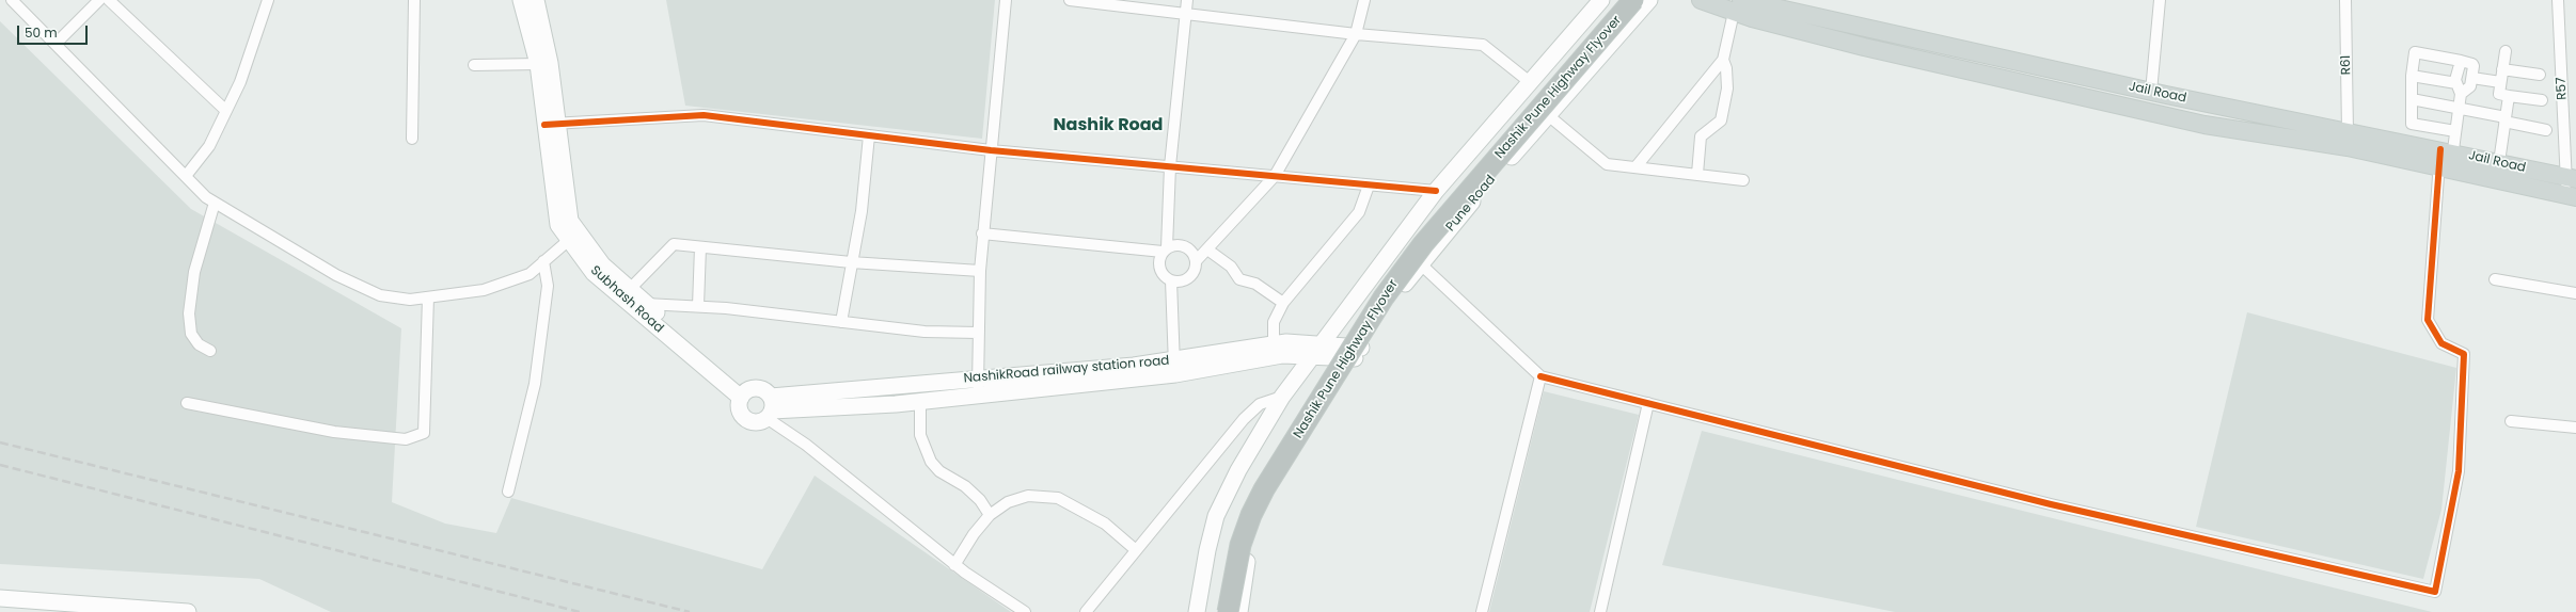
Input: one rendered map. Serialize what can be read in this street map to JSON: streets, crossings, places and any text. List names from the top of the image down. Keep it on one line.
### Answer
{"streets":{"highway":["Nashik Pune Highway Flyover"],"main road":["Jail Road","Pune Road","Subhash Road","NashikRoad railway station road"],"street":["R61","R57"]},"crossings":[["R61","Jail Road"],["R57","Jail Road"],["Subhash Road","NashikRoad railway station road"]],"districts":["Nashik Road"],"scale_bar":"50 m"}
